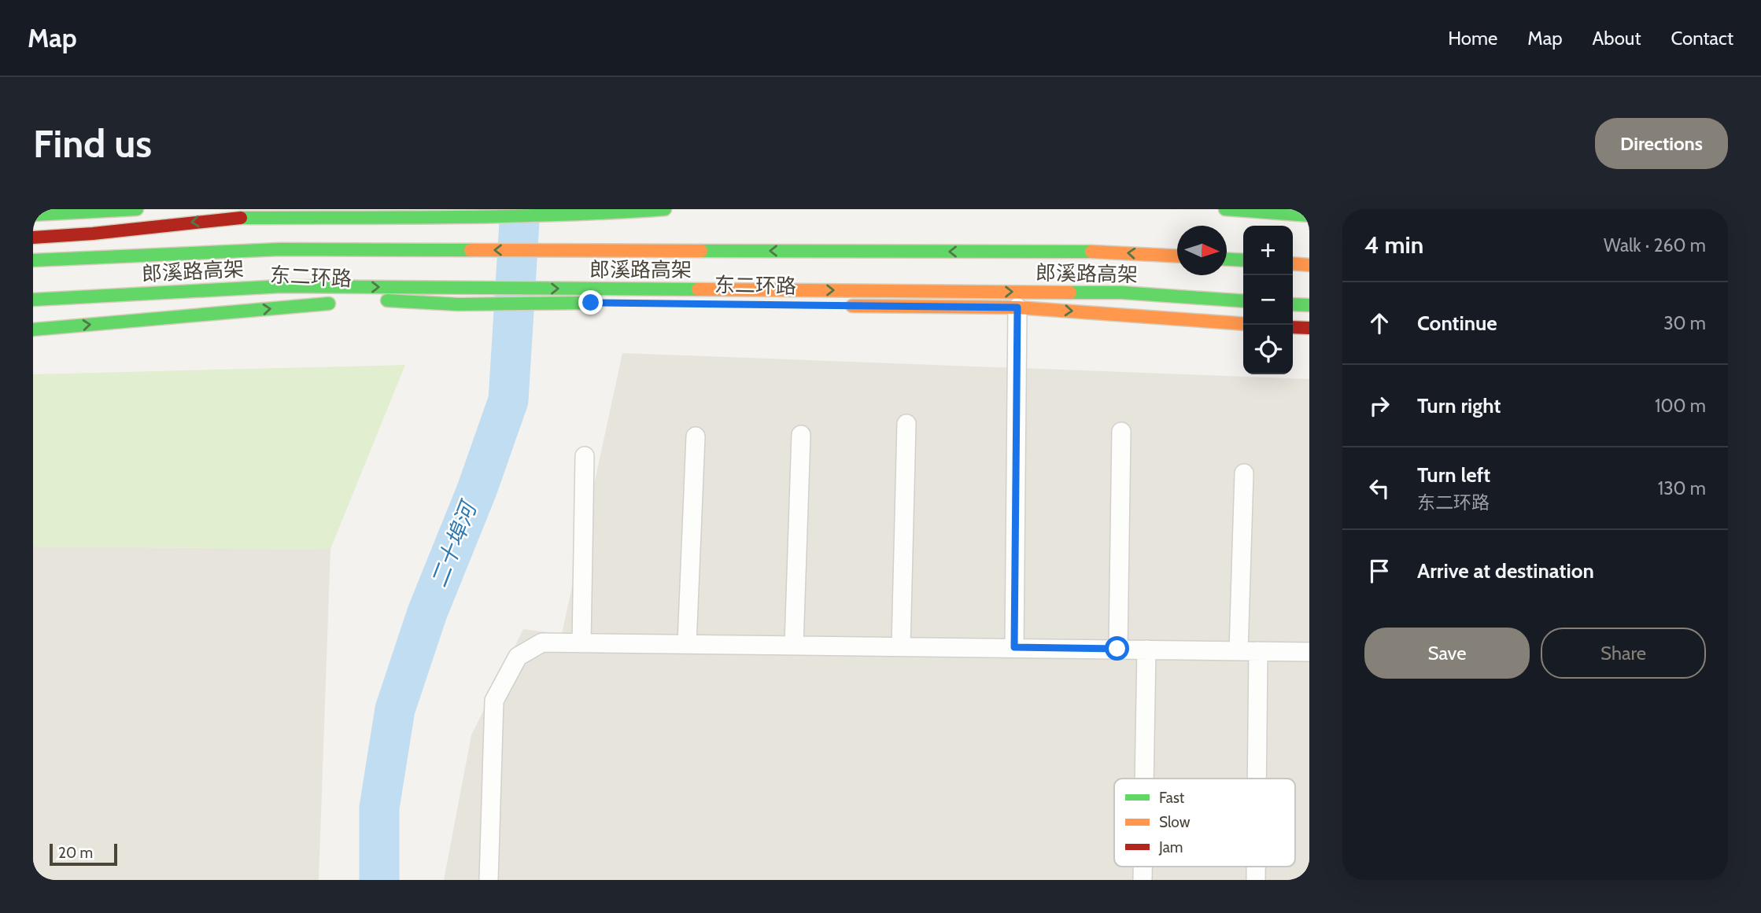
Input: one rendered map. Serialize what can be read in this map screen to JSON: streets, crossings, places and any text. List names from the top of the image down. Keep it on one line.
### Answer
{"streets":{"main road":["郎溪路高架","东二环路"]},"water":["二十埠河"],"legend":["Fast","Slow","Jam"],"scale_bar":"20 m","north":"right","page":{"header":"Map","nav":["Home","Map","About","Contact"],"buttons":["Directions",["Save","Share"]],"title":"Find us","heading":["4 min","Walk · 260 m"],"map_buttons":["+","−"],"list":[["Continue","30 m"],["Turn right","100 m"],["Turn left","东二环路","130 m"],"Arrive at destination"],"scale":"20 m"}}
